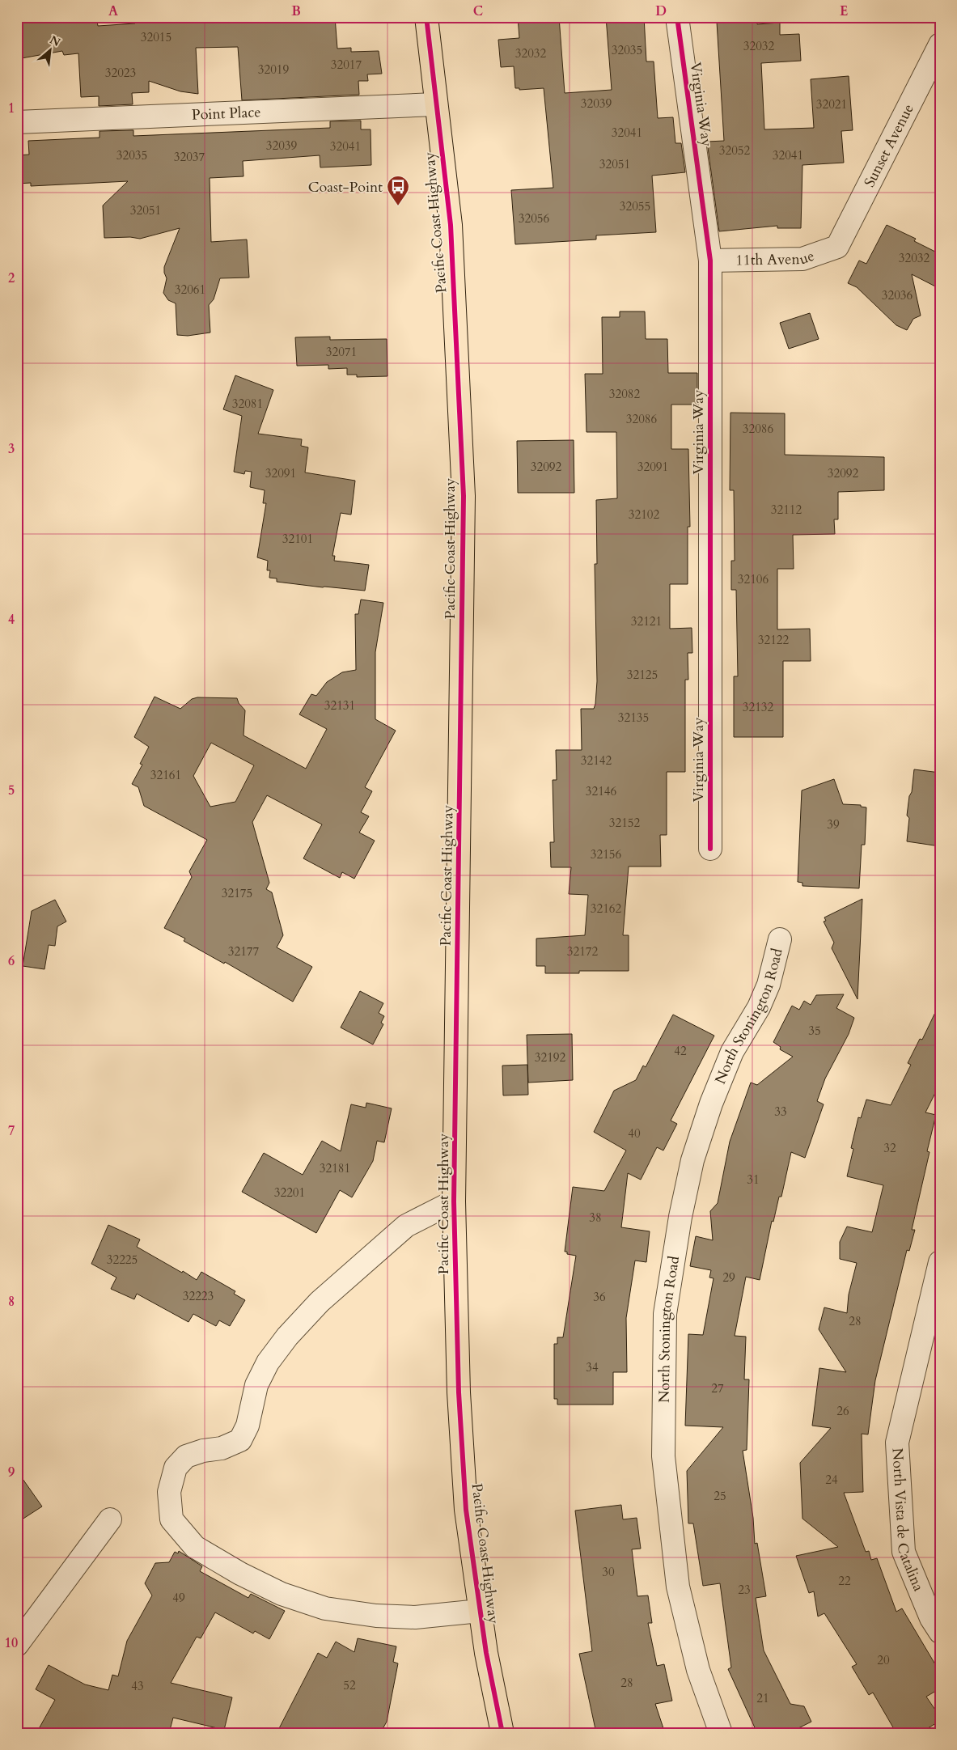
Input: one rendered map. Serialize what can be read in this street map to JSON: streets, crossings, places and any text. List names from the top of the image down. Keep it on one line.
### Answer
{"streets":{"highway":["Pacific Coast Highway"],"street":["Virginia Way","Point Place","Sunset Avenue","11th Avenue","North Stonington Road","North Vista de Catalina"]},"crossings":[["Virginia Way","11th Avenue"],["Point Place","Pacific Coast Highway"],["Sunset Avenue","11th Avenue"]],"places":{"bus stop":["Coast-Point"]},"house_numbers":["32015","32032","32035","32032","32017","32019","32023","32039","32021","32041","32039","32041","32052","32035","32041","32037","32051","32055","32051","32056","32032","32061","32036","32071","32082","32081","32086","32086","32092","32091","32091","32092","32112","32102","32101","32106","32121","32122","32125","32131","32132","32135","32142","32161","32146","32152","39","32156","32175","32162","32177","32172","35","42","32192","33","40","32","32181","31","32201","38","32225","29","32223","36","28","34","27","26","24","25","30","22","23","49","20","28","52","43","21"],"north":"top right","grid":{"columns":["A","B","C","D","E"],"rows":["1","2","3","4","5","6","7","8","9","10"]}}
